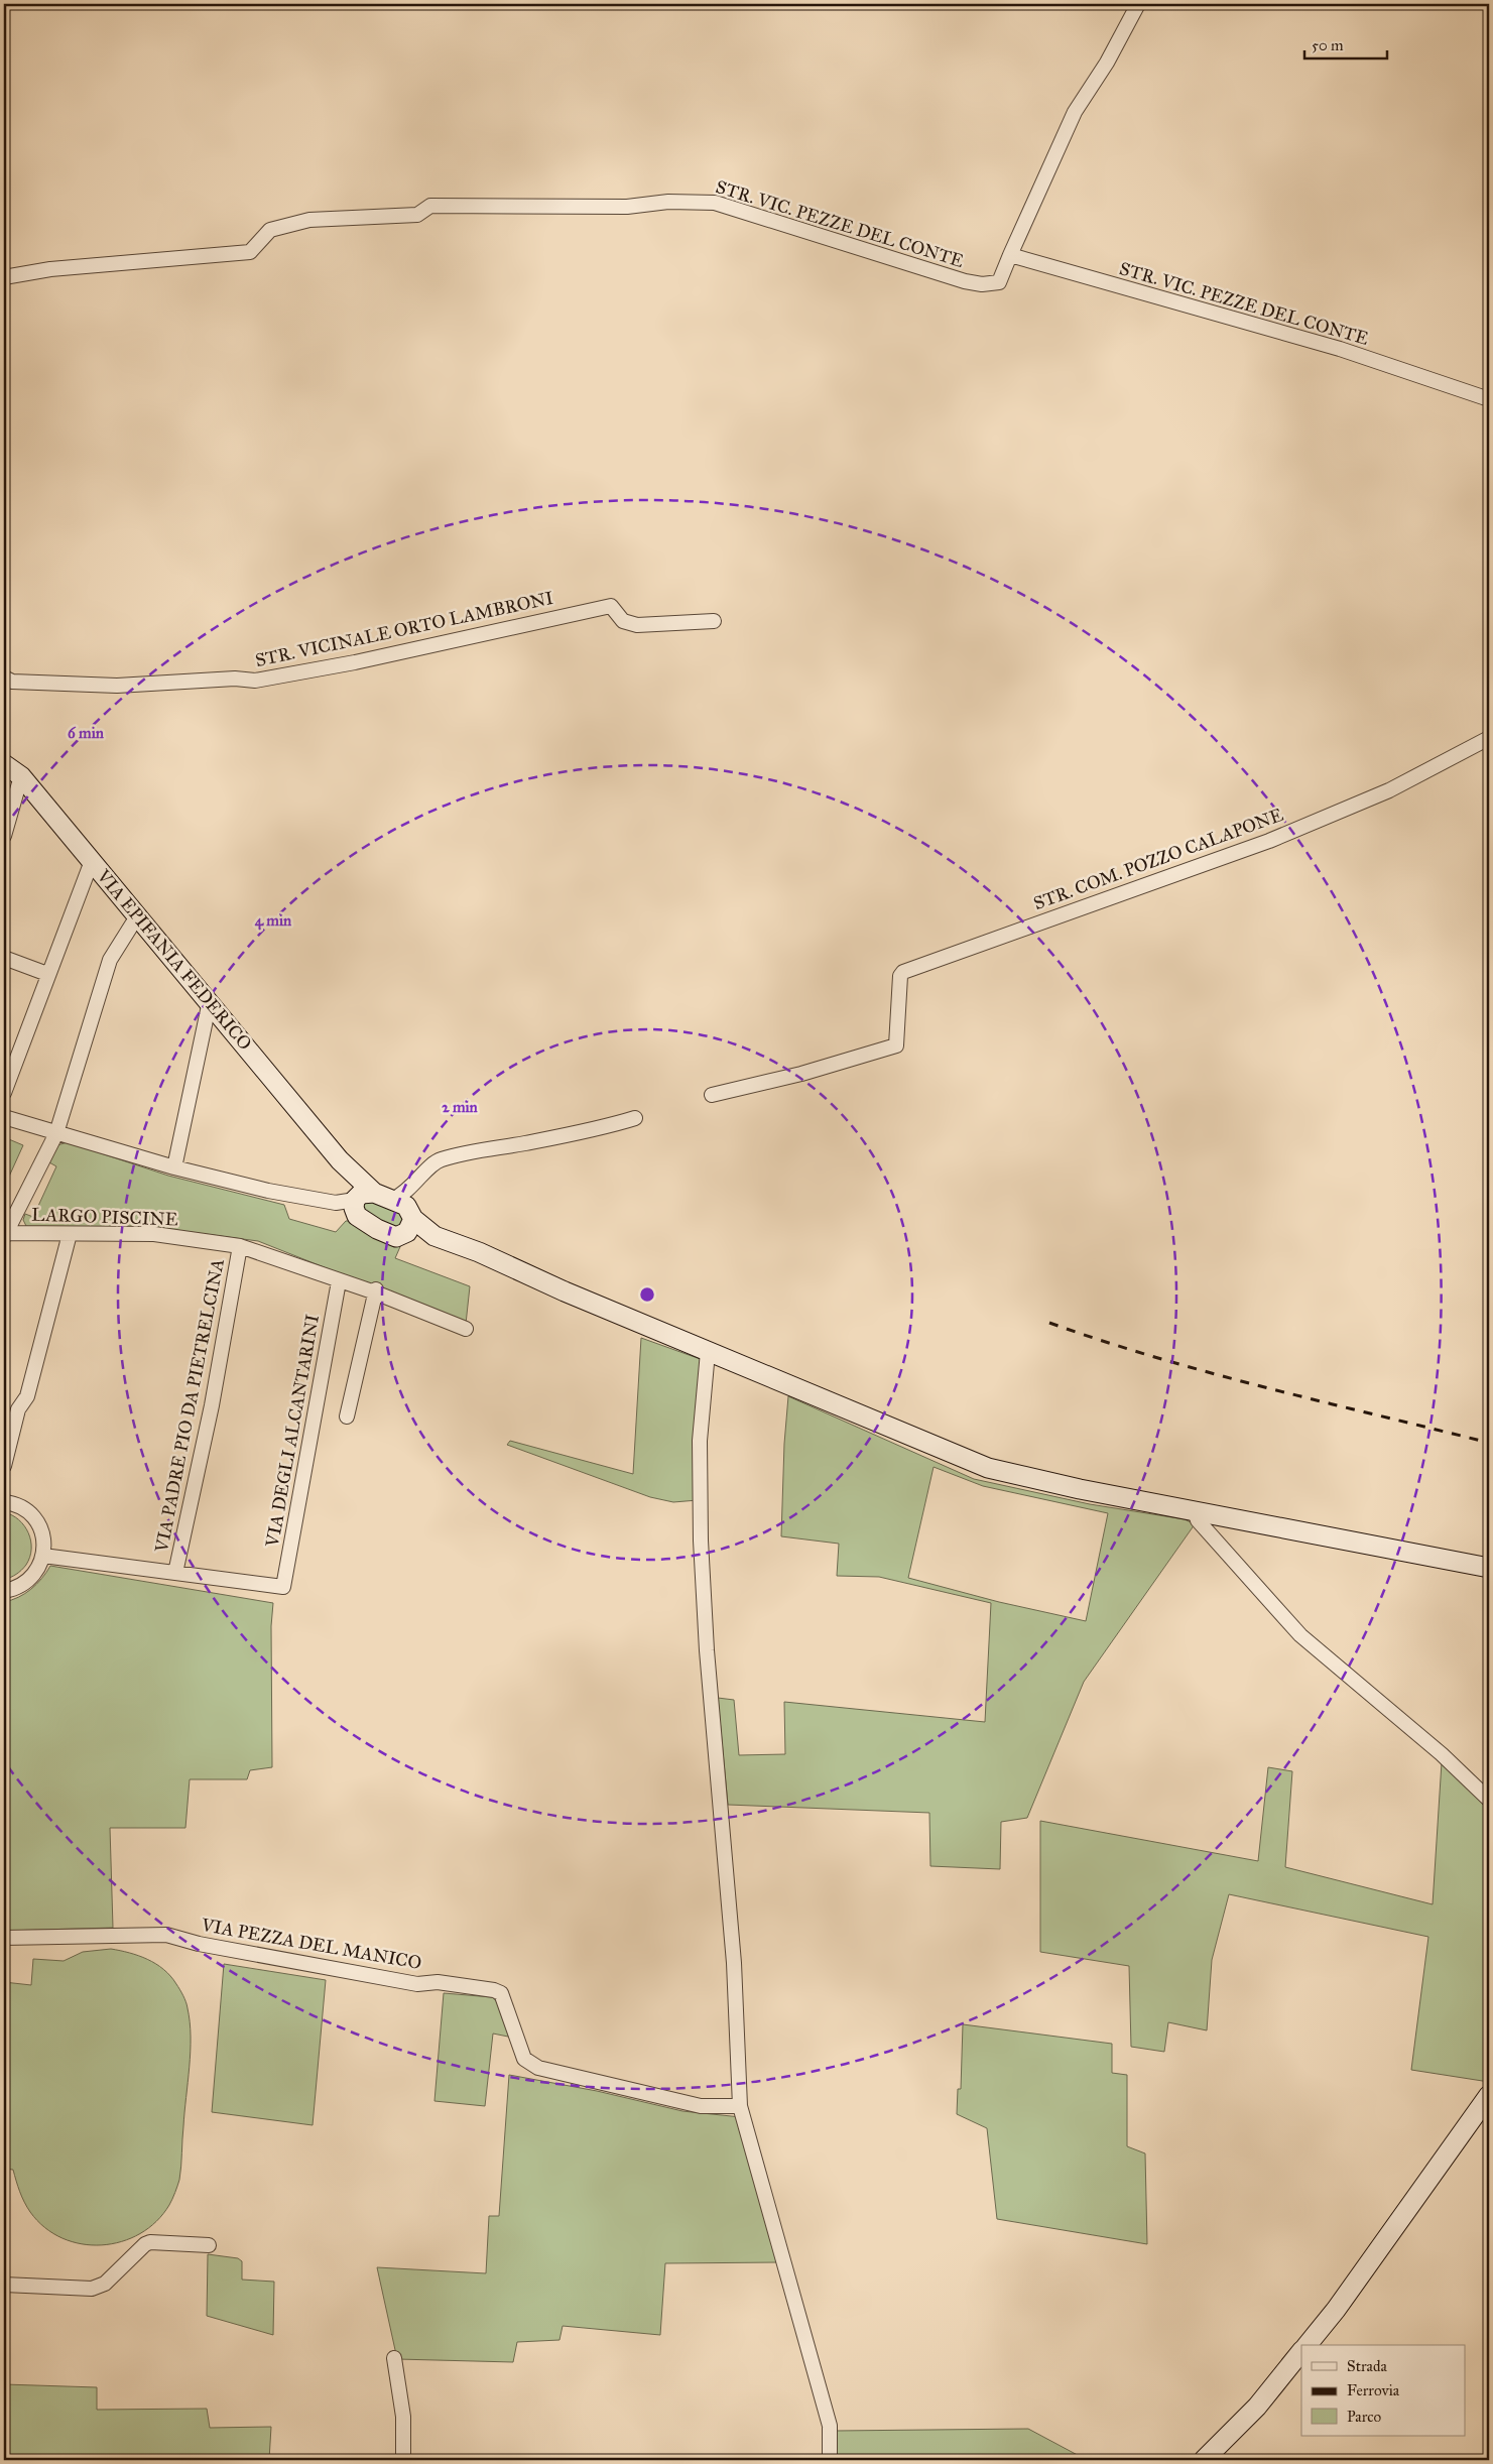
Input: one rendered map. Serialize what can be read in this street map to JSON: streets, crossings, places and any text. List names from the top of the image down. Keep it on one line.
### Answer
{"streets":{"main road":["VIA EPIFANIA FEDERICO"],"street":["STR. VIC. PEZZE DEL CONTE","STR. VICINALE ORTO LAMBRONI","STR. COM. POZZO CALAPONE","LARGO PISCINE","VIA PADRE PIO DA PIETRELCINA","VIA DEGLI ALCANTARINI","VIA PEZZA DEL MANICO"]},"crossings":[["LARGO PISCINE","VIA PADRE PIO DA PIETRELCINA"],["LARGO PISCINE","VIA DEGLI ALCANTARINI"],["VIA PADRE PIO DA PIETRELCINA","VIA DEGLI ALCANTARINI"]],"legend":["Strada","Ferrovia","Parco"],"scale_bar":"50 m","rings":["6 min","4 min","2 min"]}
